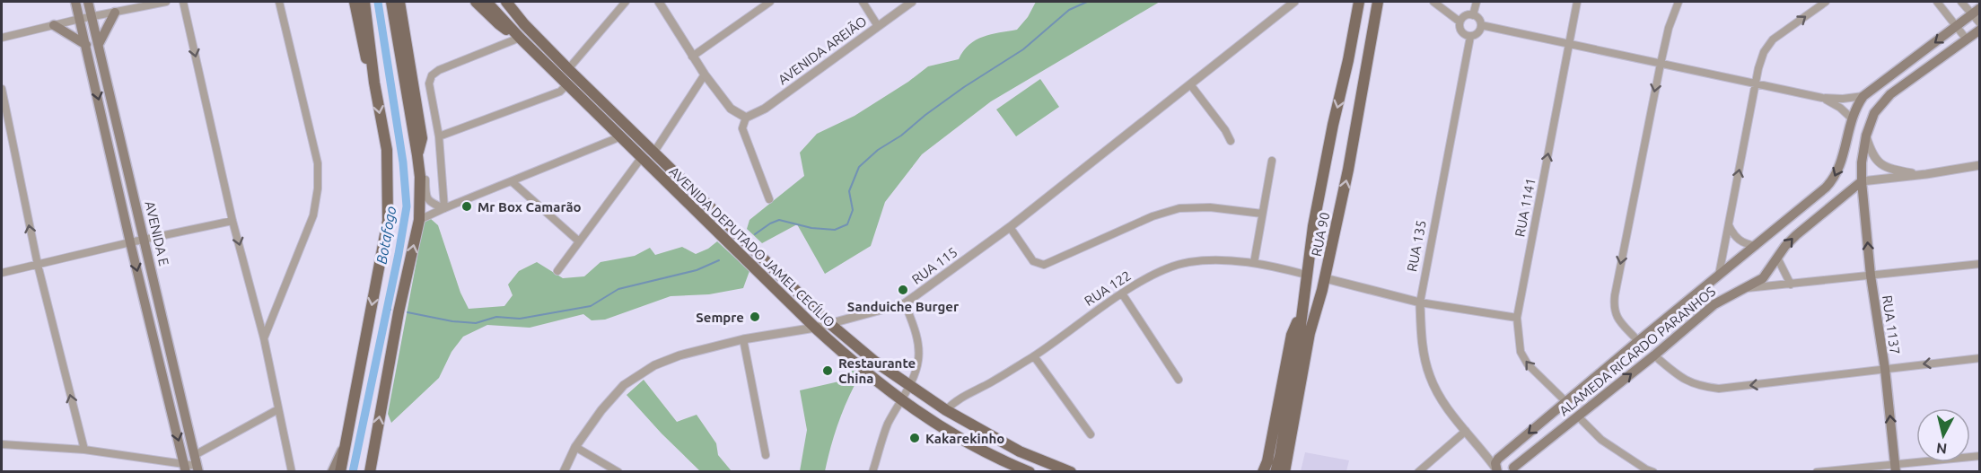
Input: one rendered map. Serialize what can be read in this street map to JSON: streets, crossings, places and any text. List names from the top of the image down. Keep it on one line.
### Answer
{"streets":{"main road":["AVENIDA E","RUA 90","AVENIDA DEPUTADO JAMEL CECÍLIO","RUA 1137","ALAMEDA RICARDO PARANHOS"],"street":["AVENIDA AREIÃO","RUA 1141","RUA 135","RUA 115","RUA 122"]},"crossings":[["RUA 1141","ALAMEDA RICARDO PARANHOS"],["RUA 90","RUA 122"],["RUA 135","ALAMEDA RICARDO PARANHOS"],["AVENIDA DEPUTADO JAMEL CECÍLIO","RUA 115"],["AVENIDA DEPUTADO JAMEL CECÍLIO","RUA 122"],["RUA 1137","ALAMEDA RICARDO PARANHOS"]],"one_way":["RUA 1141","RUA 1137"],"water":["Botafogo"],"places":["Mr Box Camarão","Sanduiche Burger","Sempre","Restaurante China","Kakarekinho"],"north":"bottom"}
